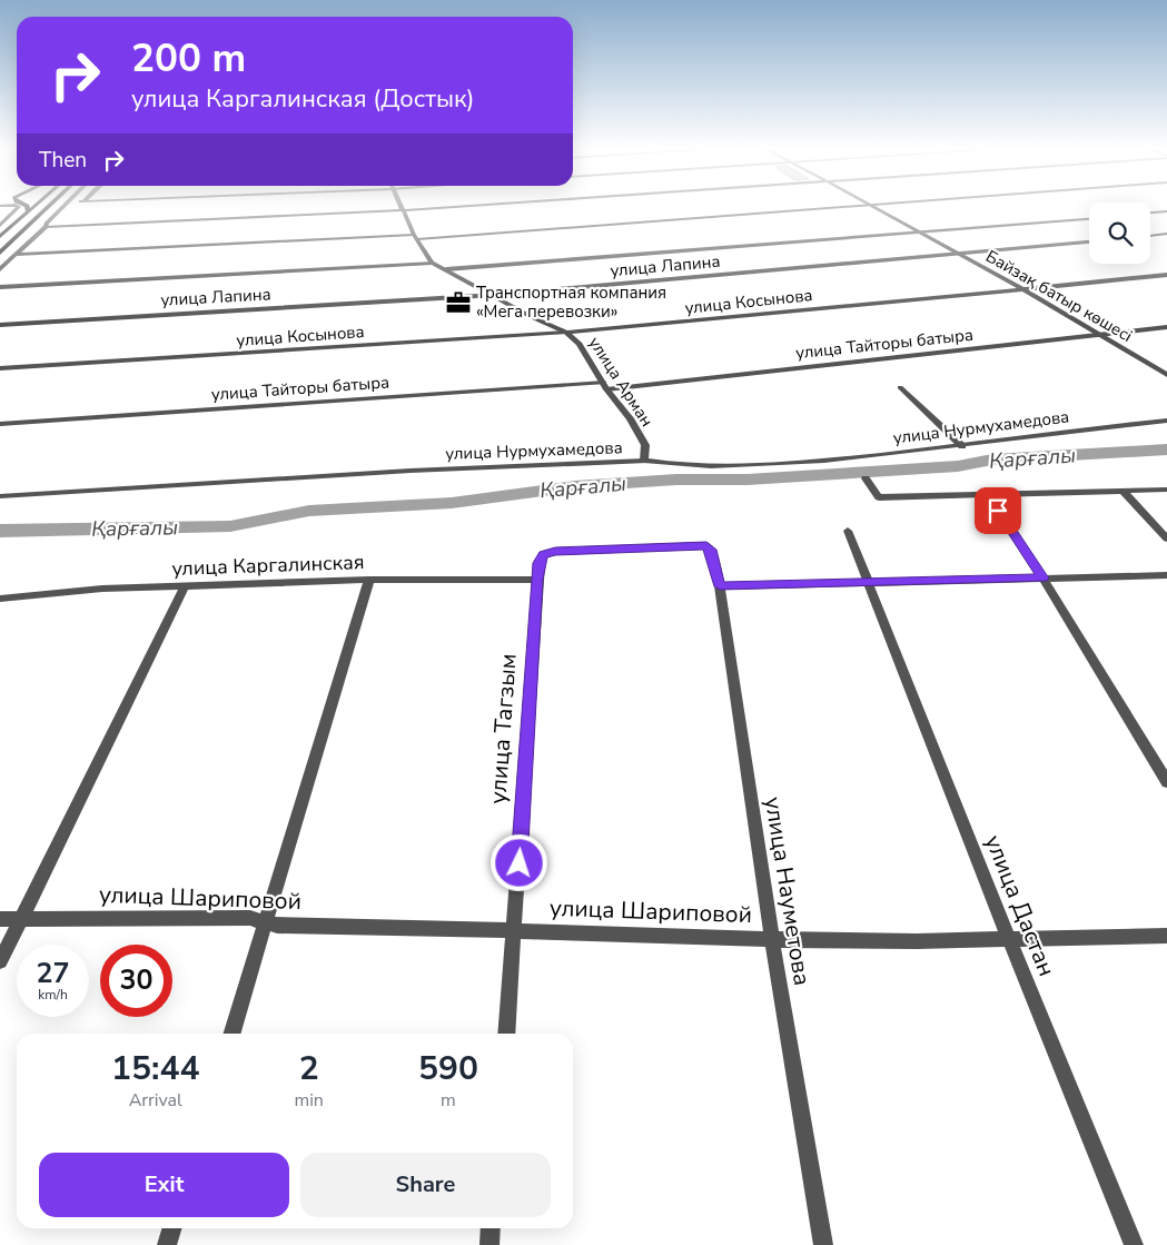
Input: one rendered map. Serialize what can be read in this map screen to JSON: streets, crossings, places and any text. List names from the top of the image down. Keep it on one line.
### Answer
{"streets":{"street":["улица Лапина","Байзақ батыр көшесі","улица Косынова","улица Тайторы батыра","улица Арман","улица Нурмухамедова","улица Каргалинская","улица Тагзым","улица Науметова","улица Шариповой","улица Дастан"]},"crossings":[["улица Лапина","Байзақ батыр көшесі"],["улица Лапина","улица Арман"],["Байзақ батыр көшесі","улица Косынова"],["Байзақ батыр көшесі","улица Тайторы батыра"],["улица Косынова","улица Арман"],["улица Тайторы батыра","улица Арман"],["улица Арман","улица Нурмухамедова"],["улица Каргалинская","улица Тагзым"],["улица Тагзым","улица Науметова"],["улица Тагзым","улица Шариповой"],["улица Науметова","улица Шариповой"],["улица Шариповой","улица Дастан"]],"water":["Қарғалы"],"places":{"office":["Транспортная компания «Мега перевозки»"]},"page":{"turn":["200 m","улица Каргалинская (Достык)"],"then":"Then","speed":"27 km/h","limit":"30","eta":["15:44","Arrival","2","min","590","m"],"buttons":["Exit","Share"]}}
